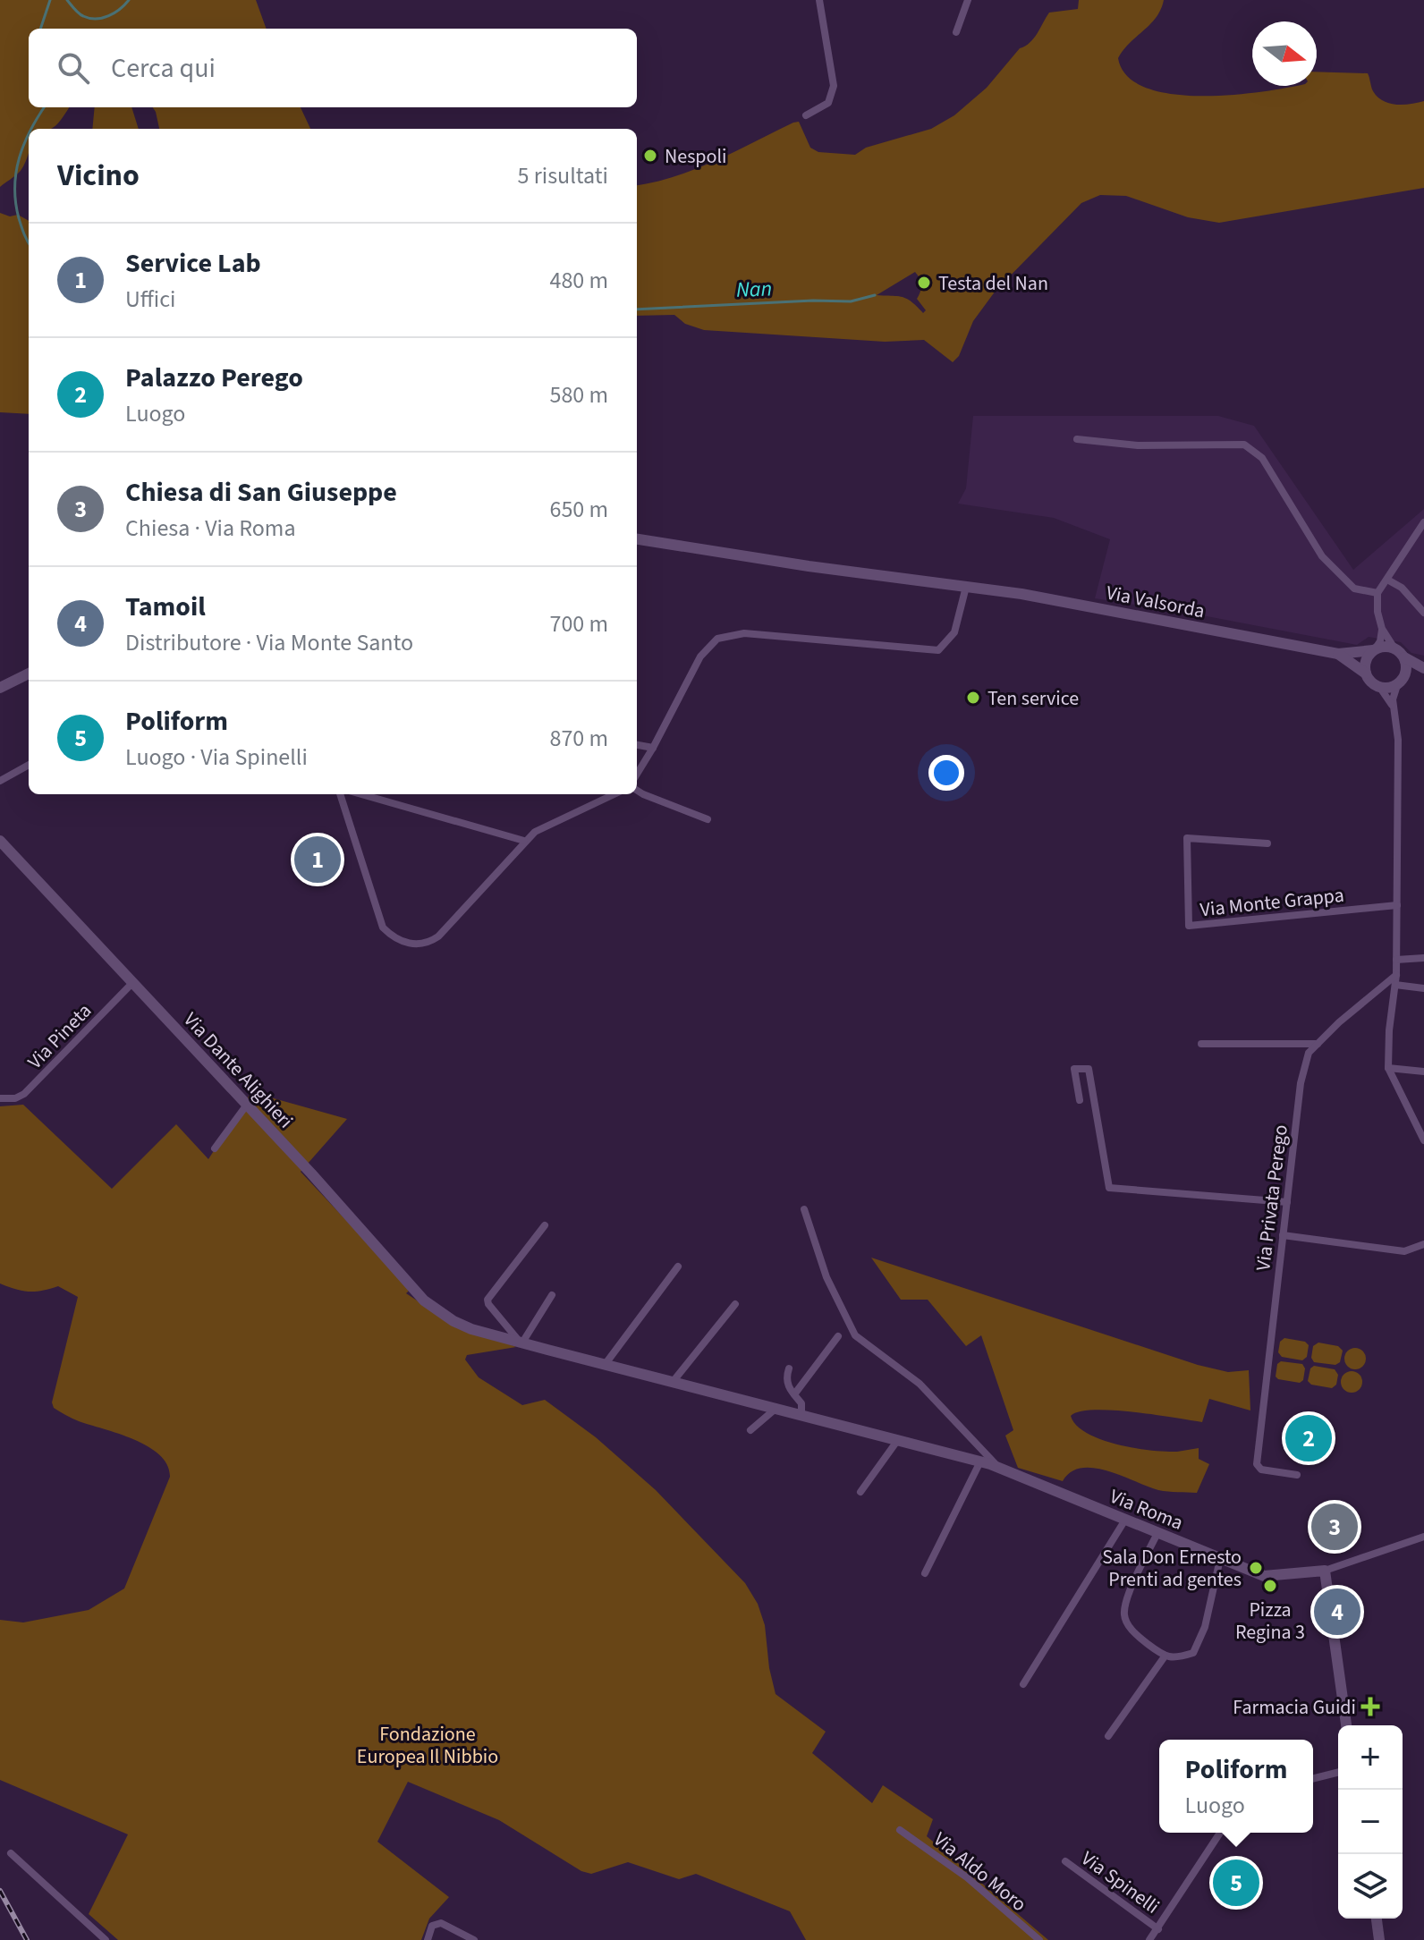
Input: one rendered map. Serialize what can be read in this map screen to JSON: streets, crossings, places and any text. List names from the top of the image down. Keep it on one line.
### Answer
{"streets":{"street":["Via Valsorda","Via Monte Grappa","Via Pineta","Via Dante Alighieri","Via Privata Perego","Via Roma","Via Aldo Moro","Via Spinelli"]},"crossings":[["Via Pineta","Via Dante Alighieri"],["Via Dante Alighieri","Via Roma"]],"water":["Nan"],"parks":["Fondazione Europea Il Nibbio"],"places":{"other":["Nespoli","Testa del Nan","Ten service","Sala Don Ernesto Prenti ad gentes","Pizza Regina 3"],"health":["Farmacia Guidi"]},"north":"right","page":{"search":"Cerca qui","heading":["Vicino","5 risultati"],"list":[{"mark":"1","name":"Service Lab","note":"Uffici","value":"480 m"},{"mark":"2","name":"Palazzo Perego","note":"Luogo","value":"580 m"},{"mark":"3","name":"Chiesa di San Giuseppe","note":"Chiesa · Via Roma","value":"650 m"},{"mark":"4","name":"Tamoil","note":"Distributore · Via Monte Santo","value":"700 m"},{"mark":"5","name":"Poliform","note":"Luogo · Via Spinelli","value":"870 m"}],"pins":["1","2","3","4","5"],"map_buttons":["+","−"],"popup":["Poliform","Luogo"]}}
